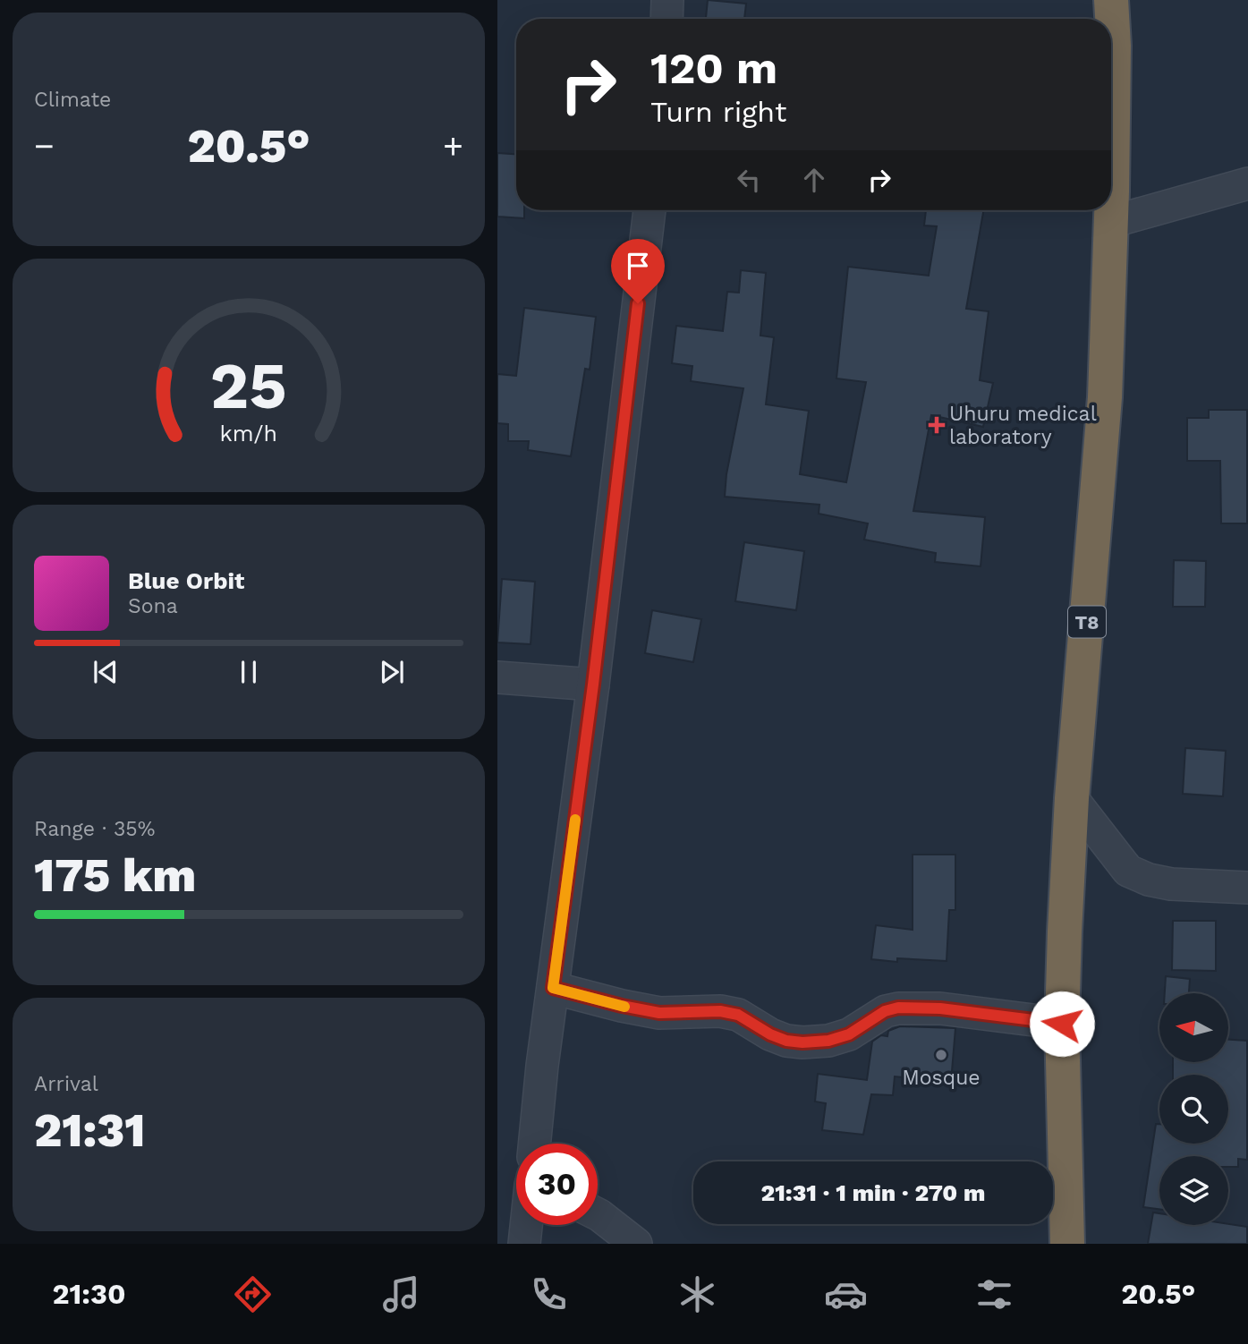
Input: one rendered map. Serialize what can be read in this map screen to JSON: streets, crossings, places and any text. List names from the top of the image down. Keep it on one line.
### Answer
{"streets":{"highway":["T8"]},"places":{"health":["Uhuru medical laboratory"],"other":["Mosque"]},"north":"left","page":{"tile":["Climate",["Range · 35%","175 km"],["Arrival","21:31"]],"turn":["120 m","Turn right"],"heat":["−","20.5°","+"],"song":["Blue Orbit","Sona"],"limit":"30","trip":"21:31 · 1 min · 270 m","tabs":["21:30","20.5°"],"gauge":["25","km/h"]}}
